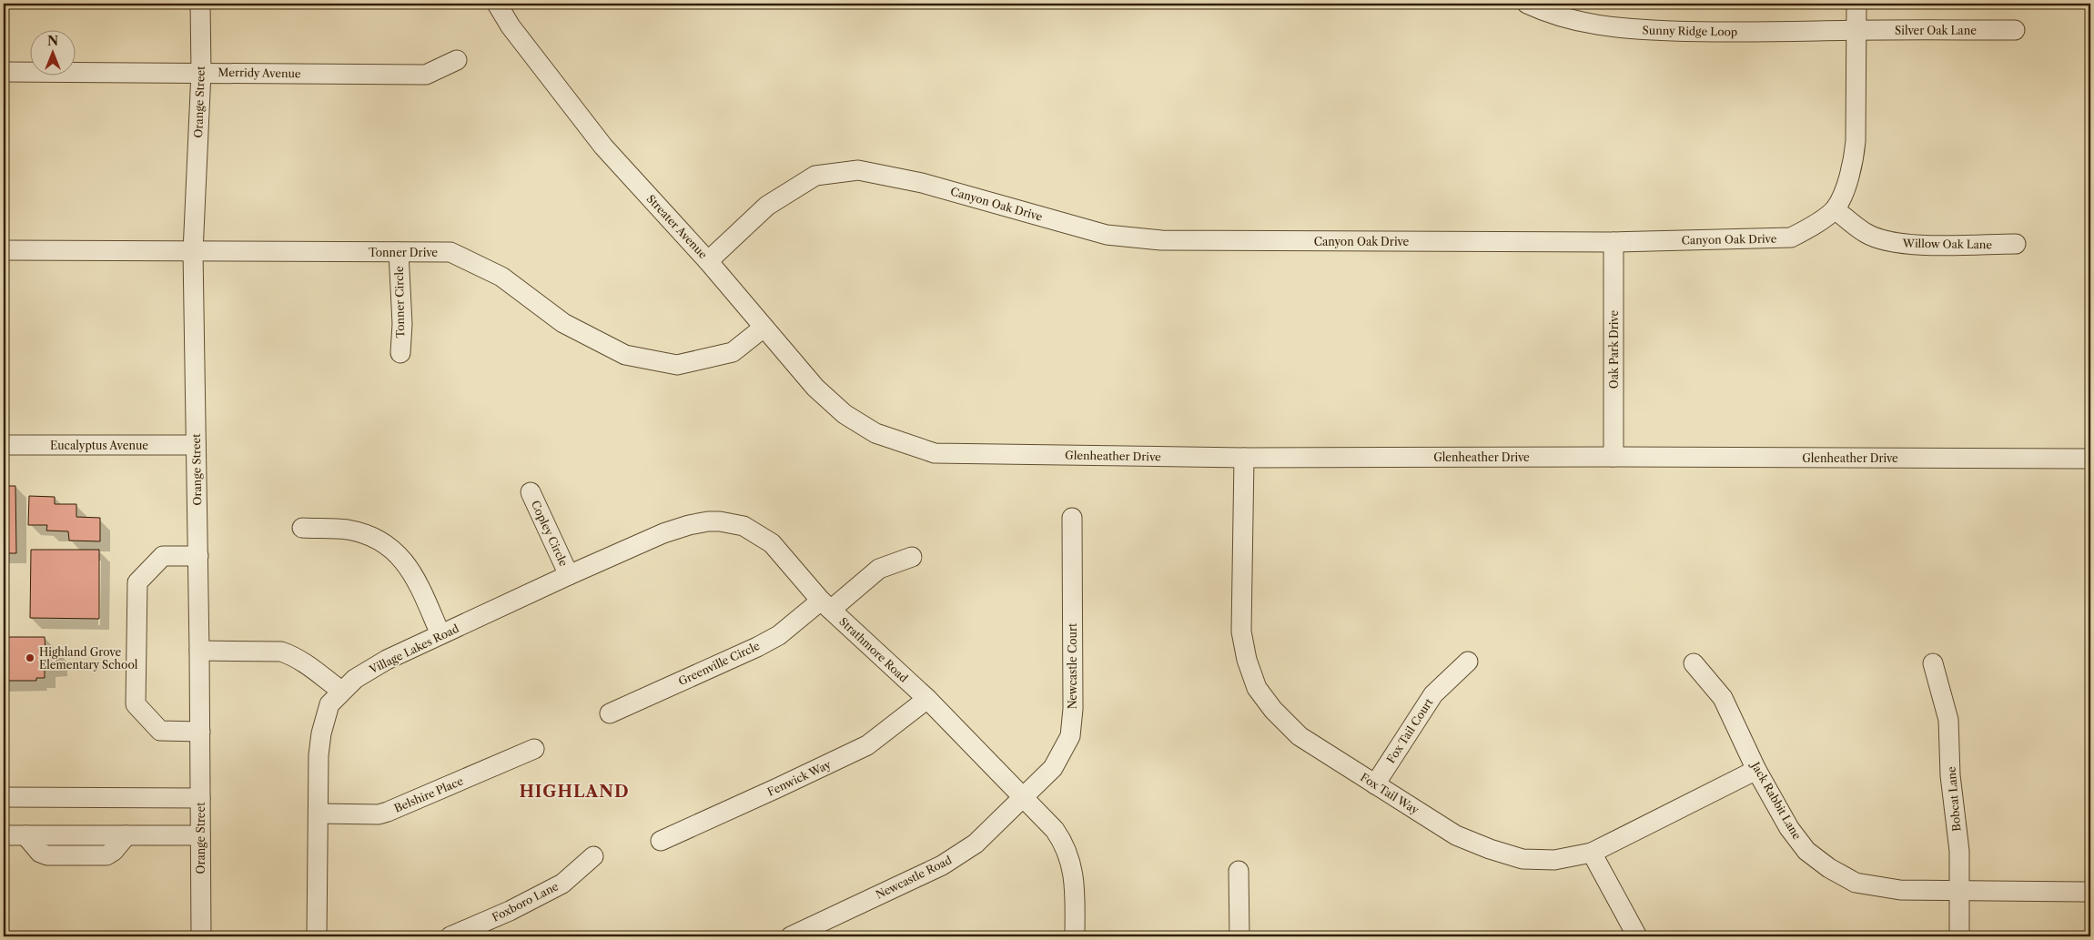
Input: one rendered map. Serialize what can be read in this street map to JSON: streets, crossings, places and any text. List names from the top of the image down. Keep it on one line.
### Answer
{"streets":{"street":["Silver Oak Lane","Sunny Ridge Loop","Merridy Avenue","Orange Street","Canyon Oak Drive","Streater Avenue","Willow Oak Lane","Tonner Drive","Tonner Circle","Oak Park Drive","Eucalyptus Avenue","Glenheather Drive","Copley Circle","Village Lakes Road","Strathmore Road","Greenville Circle","Newcastle Court","Fox Tail Court","Fenwick Way","Fox Tail Way","Belshire Place","Bobcat Lane","Jack Rabbit Lane","Newcastle Road","Foxboro Lane"]},"crossings":[["Silver Oak Lane","Sunny Ridge Loop"],["Merridy Avenue","Orange Street"],["Orange Street","Tonner Drive"],["Orange Street","Eucalyptus Avenue"],["Canyon Oak Drive","Streater Avenue"],["Canyon Oak Drive","Willow Oak Lane"],["Canyon Oak Drive","Oak Park Drive"],["Streater Avenue","Tonner Drive"],["Streater Avenue","Glenheather Drive"],["Tonner Drive","Tonner Circle"],["Oak Park Drive","Glenheather Drive"],["Glenheather Drive","Fox Tail Way"],["Copley Circle","Village Lakes Road"],["Copley Circle","Strathmore Road"],["Village Lakes Road","Strathmore Road"],["Village Lakes Road","Belshire Place"],["Strathmore Road","Greenville Circle"],["Strathmore Road","Newcastle Court"],["Strathmore Road","Fenwick Way"],["Strathmore Road","Newcastle Road"],["Newcastle Court","Newcastle Road"],["Fox Tail Court","Fox Tail Way"],["Fox Tail Way","Jack Rabbit Lane"],["Bobcat Lane","Jack Rabbit Lane"]],"districts":["HIGHLAND"],"places":["Highland Grove Elementary School"],"north":"top"}
